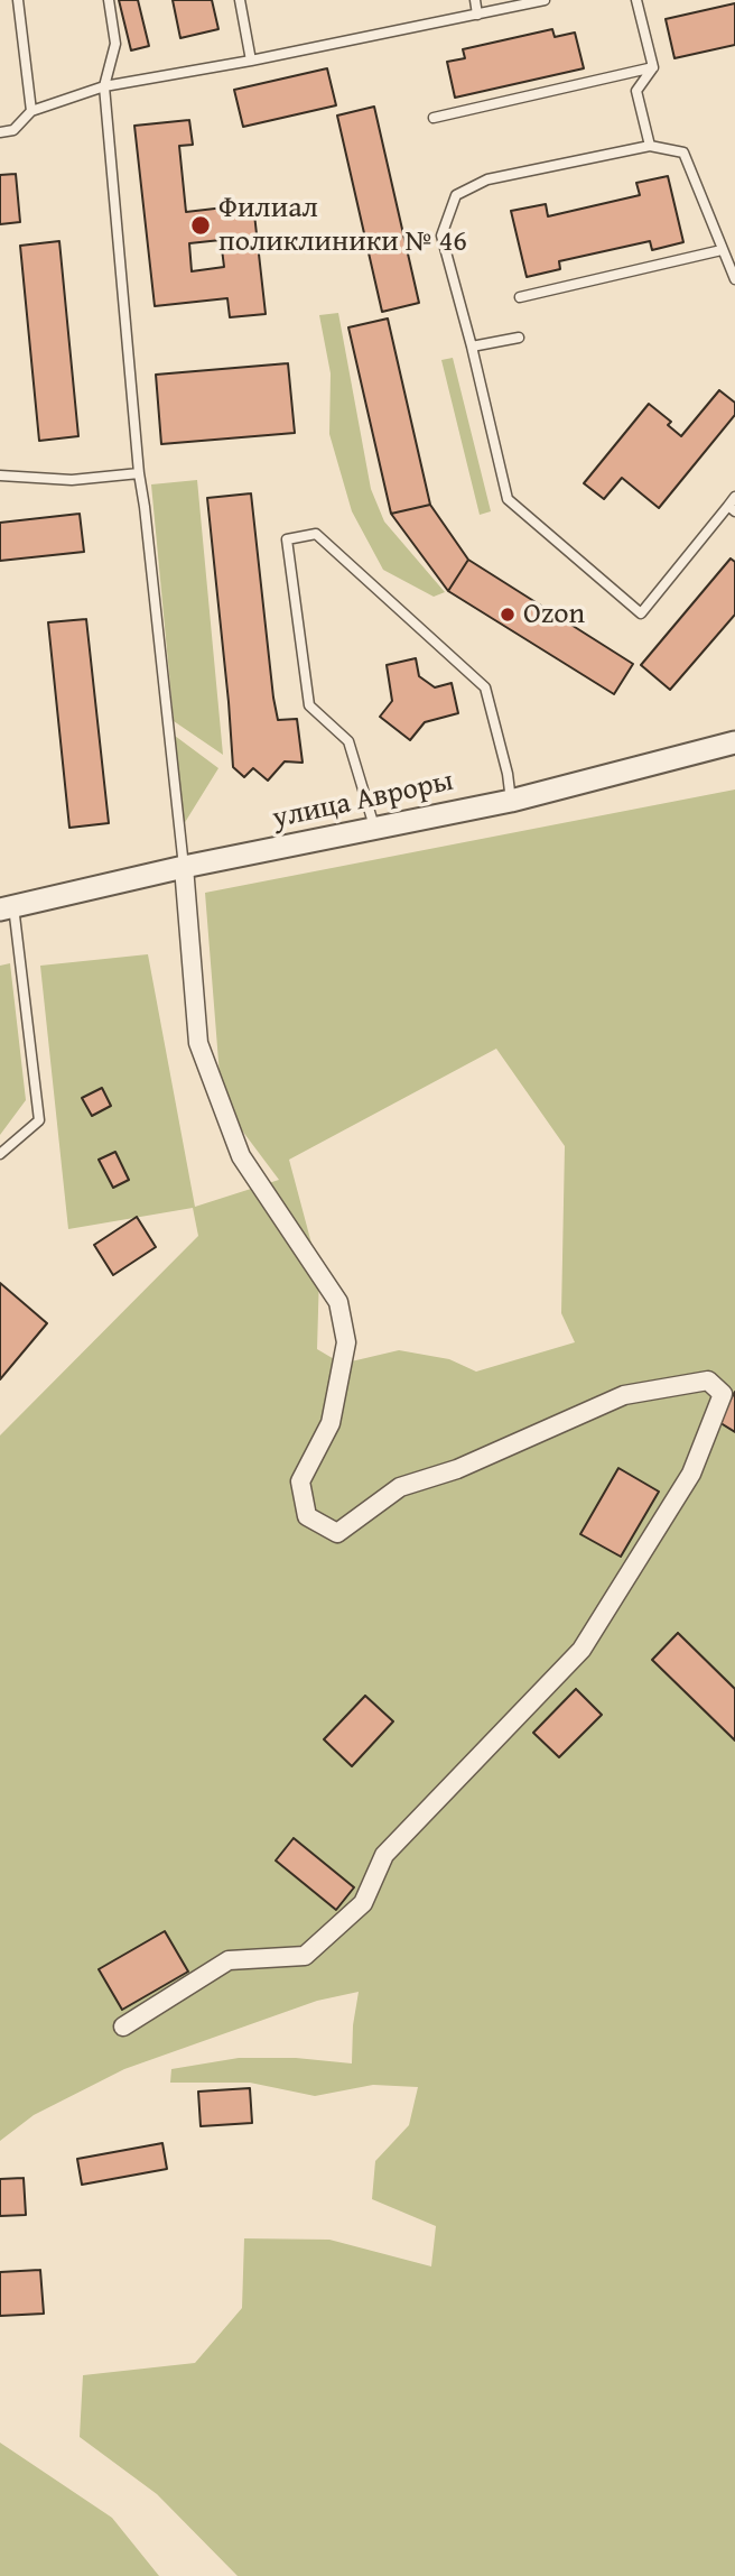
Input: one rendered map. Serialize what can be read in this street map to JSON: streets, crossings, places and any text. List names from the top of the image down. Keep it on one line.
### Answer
{"streets":{"street":["улица Авроры"]},"places":["Филиал поликлиники № 46","Ozon"]}
